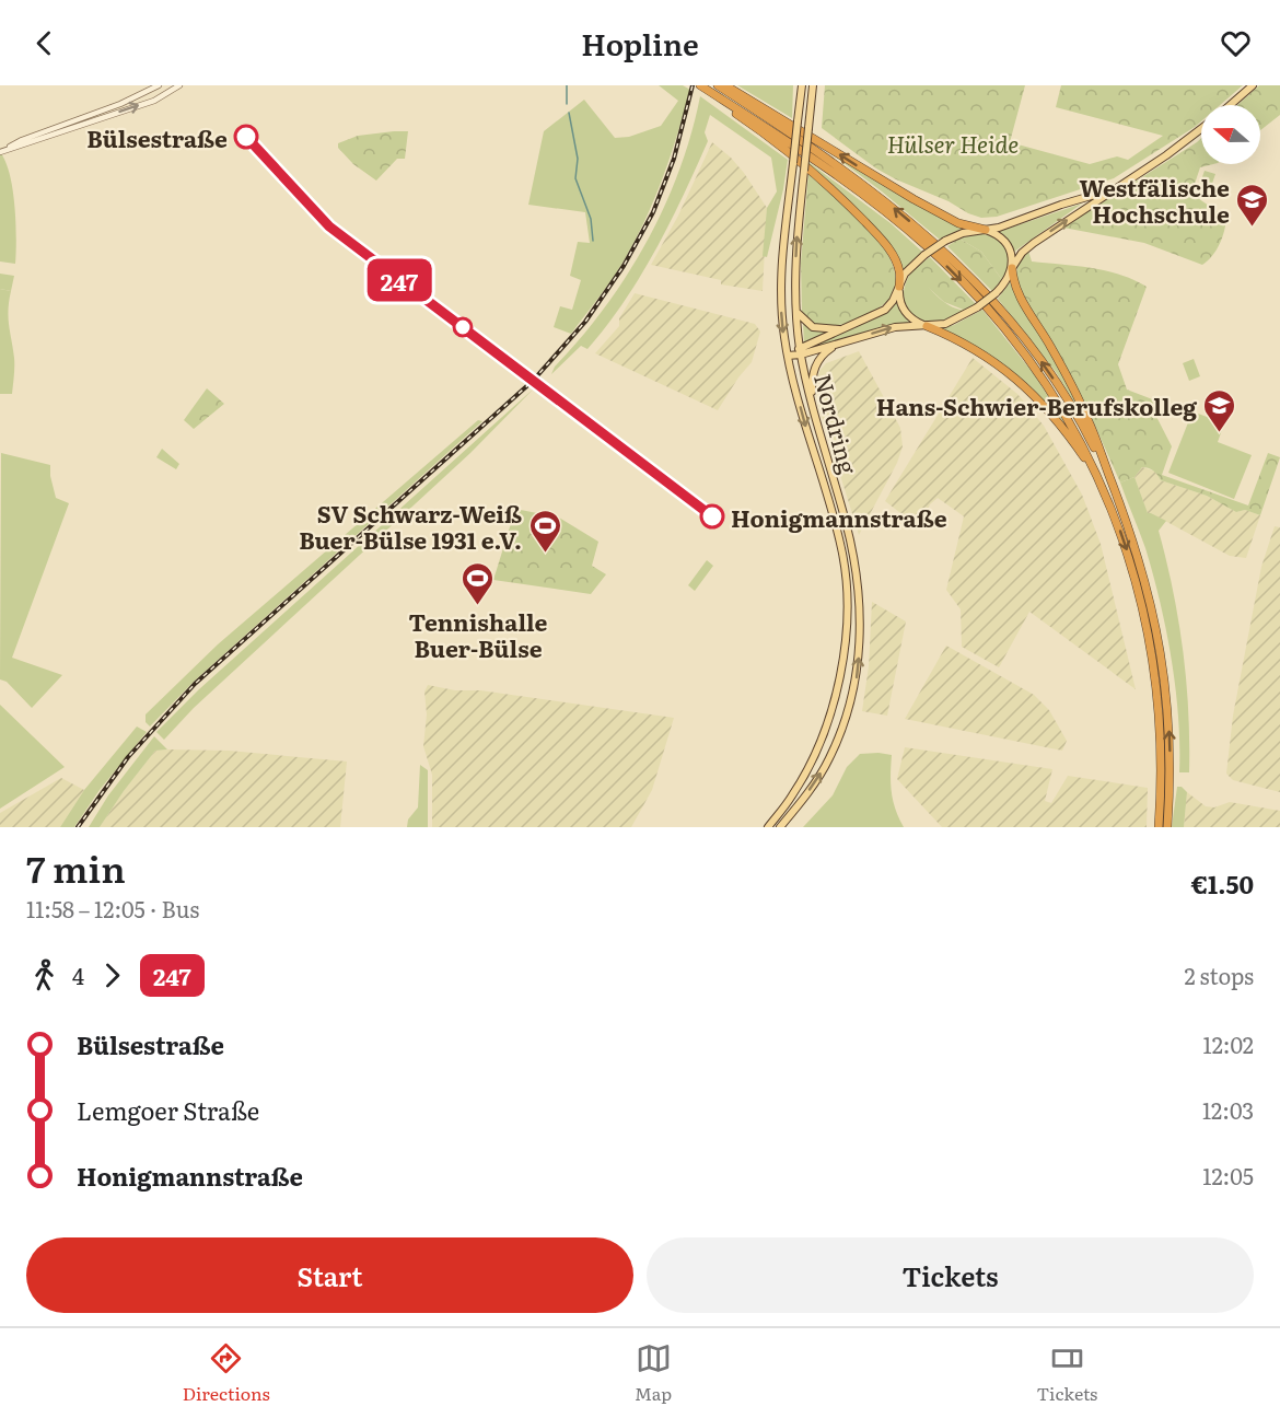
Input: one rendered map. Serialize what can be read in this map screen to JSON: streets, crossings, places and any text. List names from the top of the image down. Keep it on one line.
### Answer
{"streets":{"main road":["Nordring"]},"parks":["Hülser Heide"],"places":{"other":["Bülsestraße","Honigmannstraße"],"school or university":["Westfälische Hochschule","Hans-Schwier-Berufskolleg"],"sports":["SV Schwarz-Weiß Buer-Bülse 1931 e.V.","Tennishalle Buer-Bülse"]},"lines":["bus line 247"],"north":"left","page":{"header":"Hopline","on_map":"247","heading":["7 min","11:58 – 12:05 · Bus","€1.50"],"legs":["4","247","2 stops"],"list":[{"name":"Bülsestraße","value":"12:02"},{"name":"Lemgoer Straße","value":"12:03"},{"name":"Honigmannstraße","value":"12:05"}],"buttons":["Start","Tickets"],"tabs":["Directions","Map","Tickets"]}}
